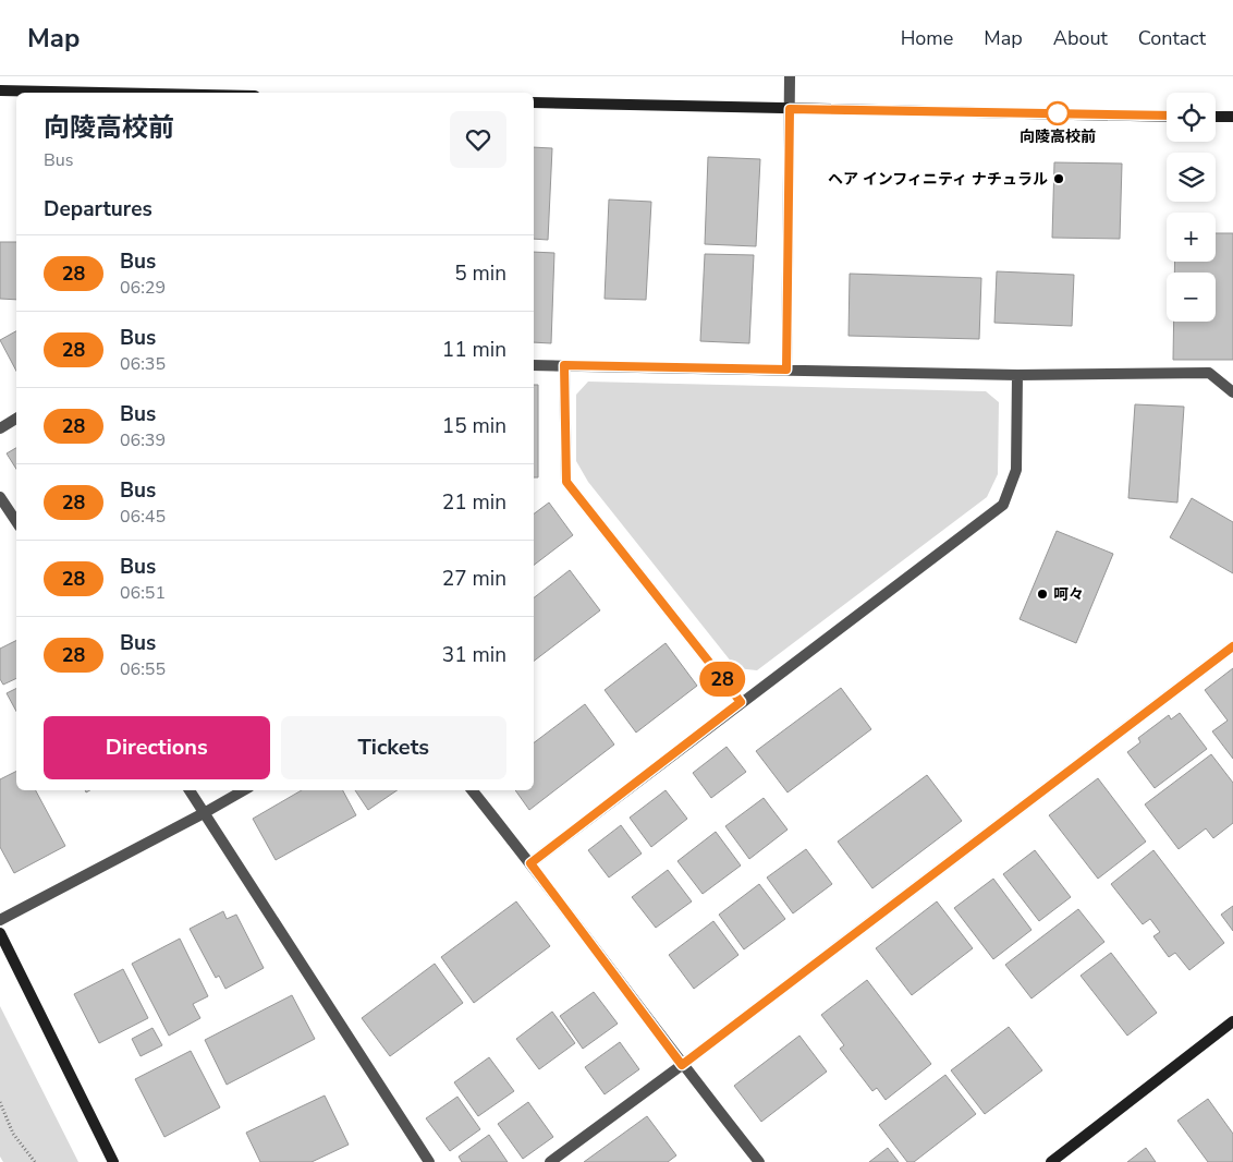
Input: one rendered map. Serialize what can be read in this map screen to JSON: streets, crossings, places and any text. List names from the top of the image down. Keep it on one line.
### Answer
{"places":["向陵高校前","ヘア インフィニティ ナチュラル","呵々"],"lines":["bus line 28"],"page":{"header":"Map","nav":["Home","Map","About","Contact"],"on_map":"28","map_buttons":["+","−"],"heading":[["向陵高校前","Bus"],"Departures"],"list":[{"mark":"28","name":"Bus","note":"06:29","value":"5 min"},{"mark":"28","name":"Bus","note":"06:35","value":"11 min"},{"mark":"28","name":"Bus","note":"06:39","value":"15 min"},{"mark":"28","name":"Bus","note":"06:45","value":"21 min"},{"mark":"28","name":"Bus","note":"06:51","value":"27 min"},{"mark":"28","name":"Bus","note":"06:55","value":"31 min"}],"buttons":["Directions","Tickets"]}}
